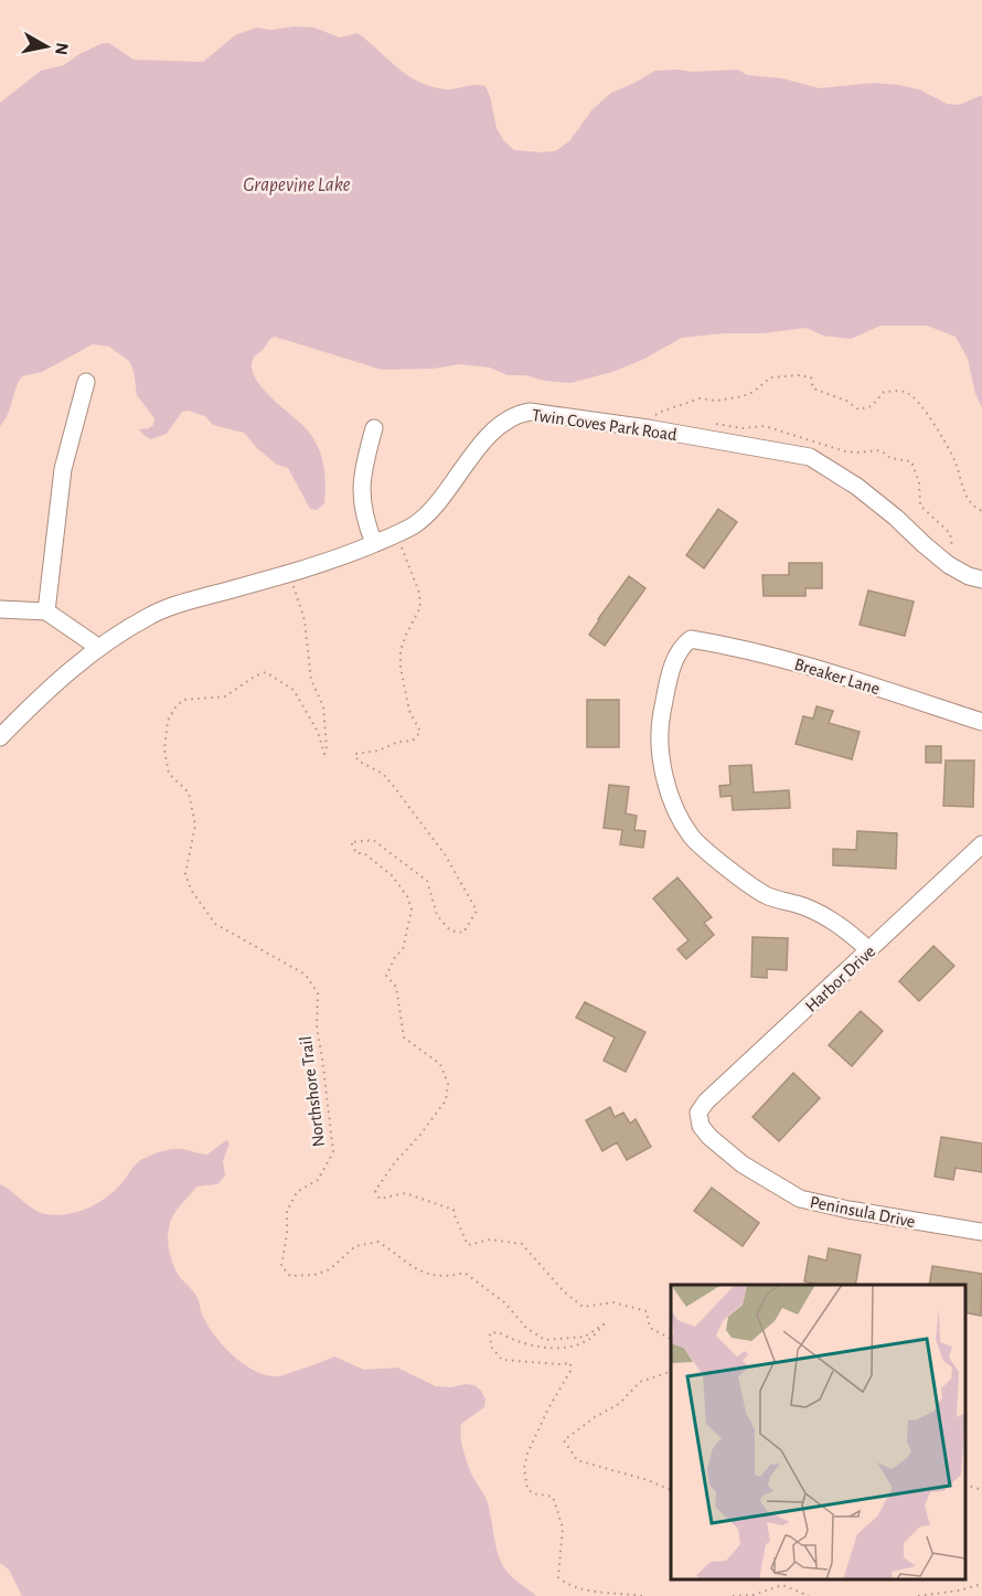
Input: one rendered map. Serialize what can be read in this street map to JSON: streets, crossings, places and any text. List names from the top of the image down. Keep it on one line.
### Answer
{"streets":{"street":["Twin Coves Park Road","Breaker Lane","Harbor Drive","Peninsula Drive"],"path":["Northshore Trail"]},"crossings":[["Twin Coves Park Road","Northshore Trail"],["Breaker Lane","Harbor Drive"],["Harbor Drive","Peninsula Drive"]],"water":["Grapevine Lake"],"north":"right"}
